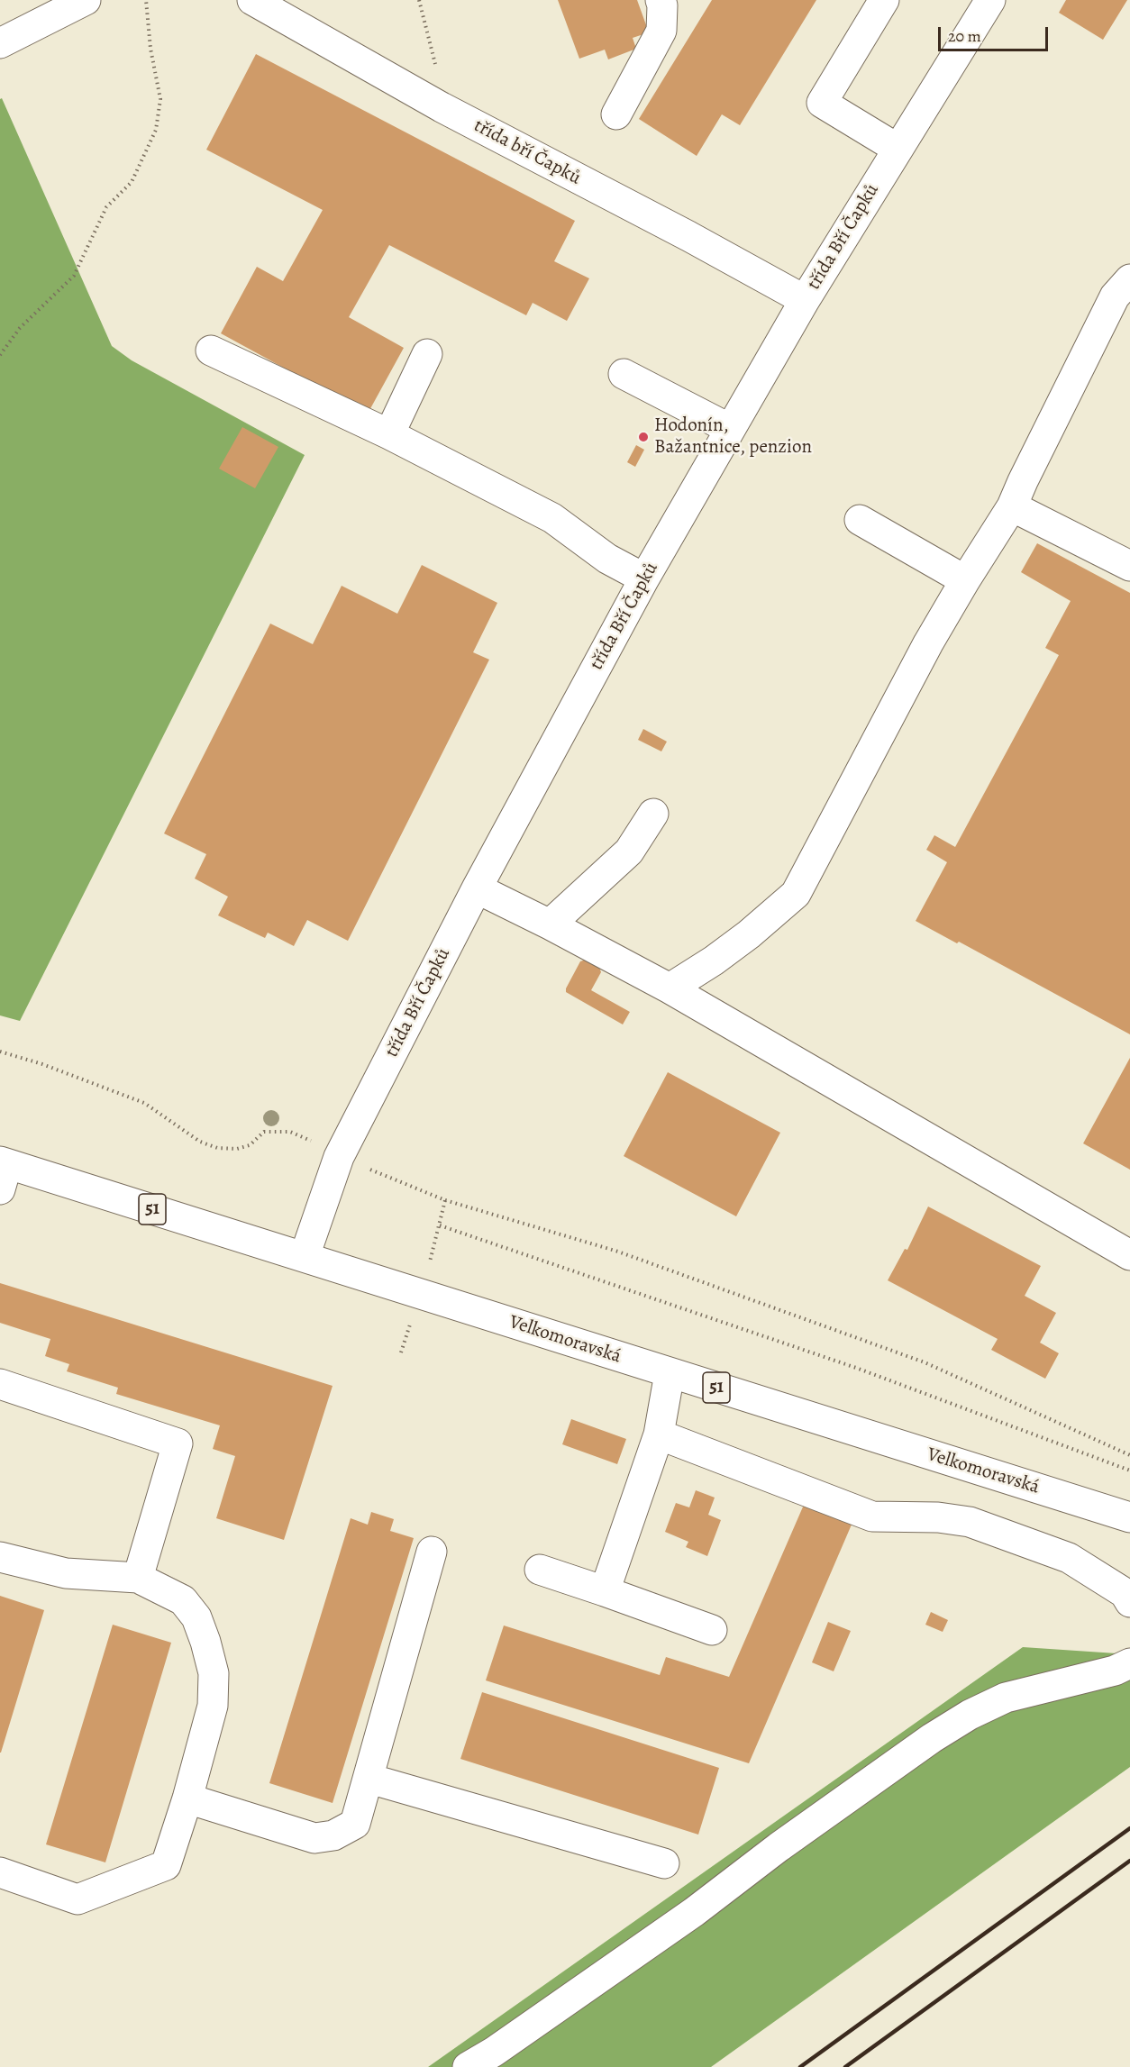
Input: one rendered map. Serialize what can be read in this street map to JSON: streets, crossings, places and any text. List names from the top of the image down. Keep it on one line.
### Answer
{"streets":{"street":["třída bří Čapků","třída Bří Čapků","51","Velkomoravská"]},"crossings":[["třída bří Čapků","třída Bří Čapků"],["třída Bří Čapků","Velkomoravská"]],"places":["Hodonín, Bažantnice, penzion"],"scale_bar":"20 m"}
